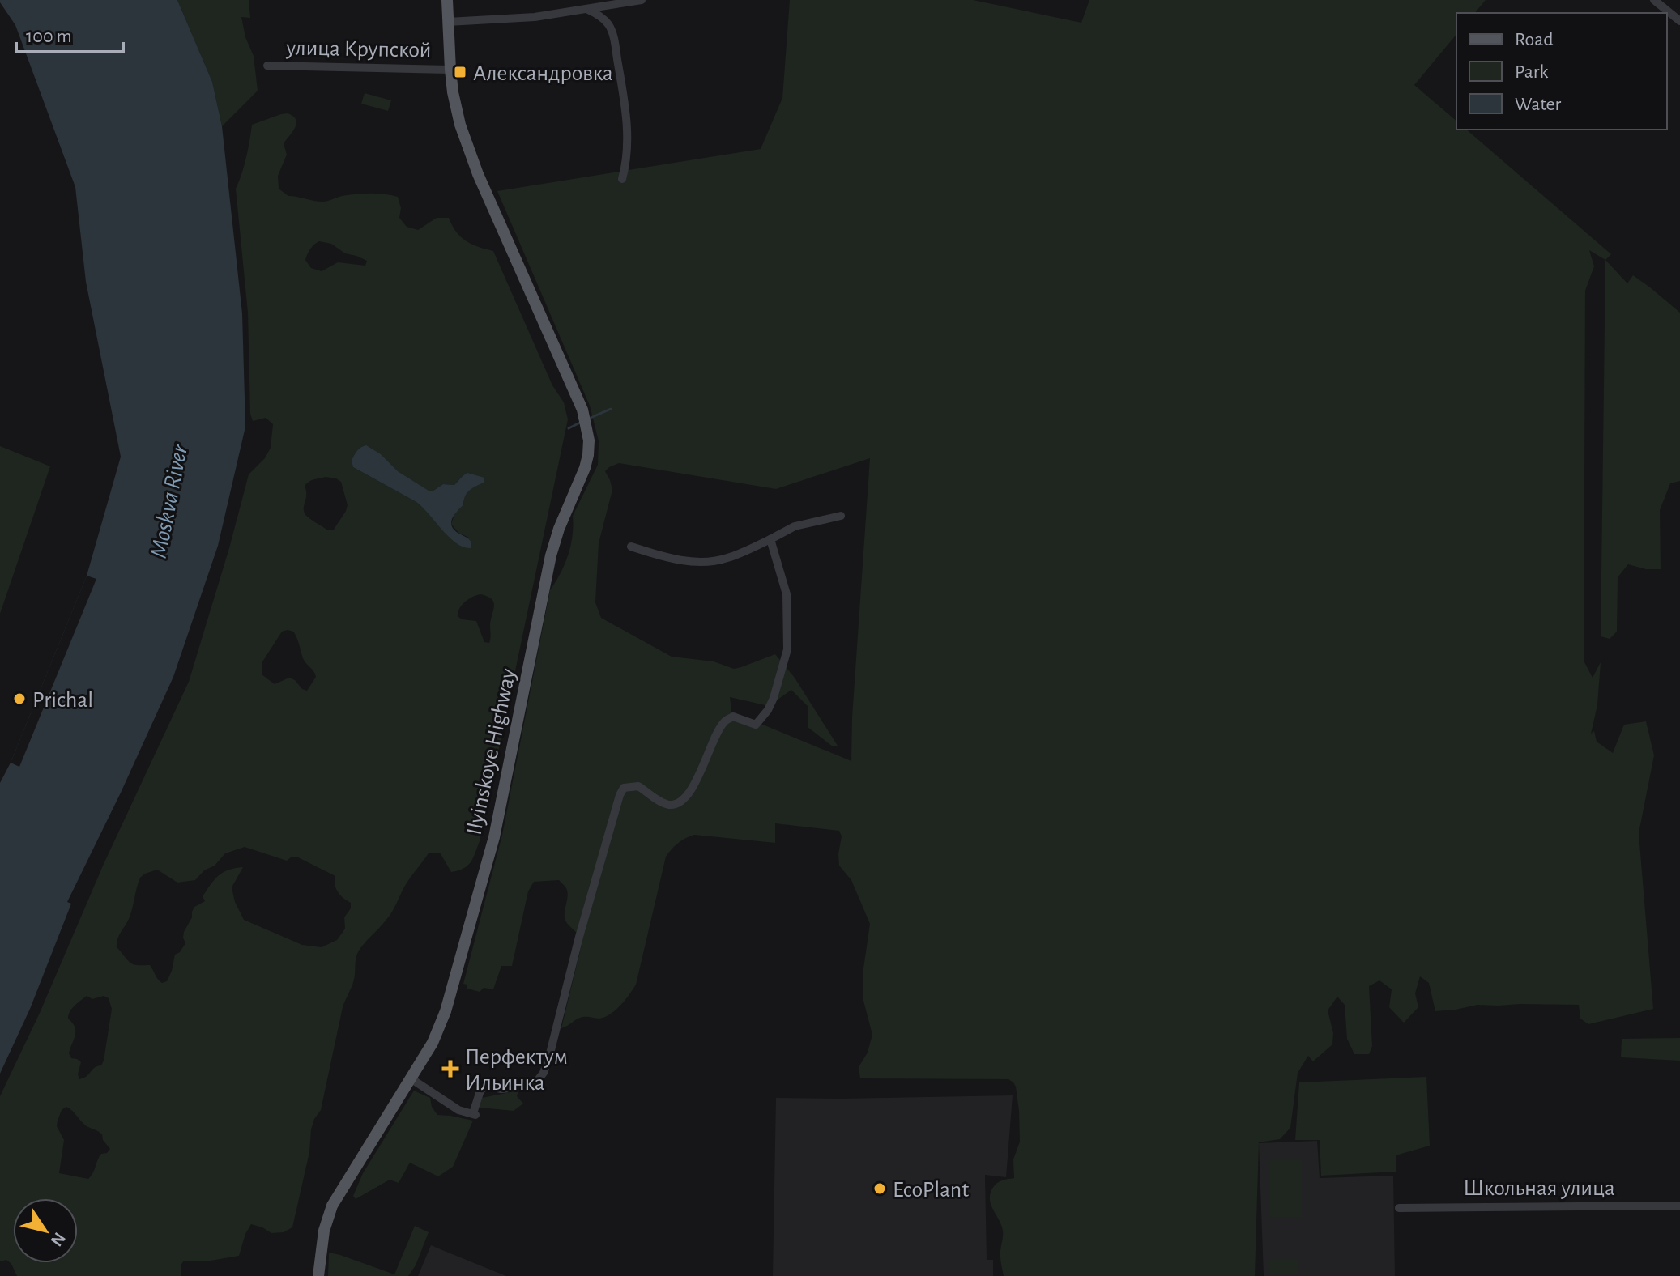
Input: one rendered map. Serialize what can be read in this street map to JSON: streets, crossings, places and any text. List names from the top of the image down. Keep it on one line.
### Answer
{"streets":{"main road":["Ilyinskoye Highway"],"street":["улица Крупской","Школьная улица"]},"crossings":[["улица Крупской","Ilyinskoye Highway"]],"water":["Moskva River"],"places":{"transit":["Александровка"],"other":["Prichal","EcoPlant"],"health":["Перфектум Ильинка"]},"legend":["Road","Park","Water"],"scale_bar":"100 m","north":"bottom right"}
